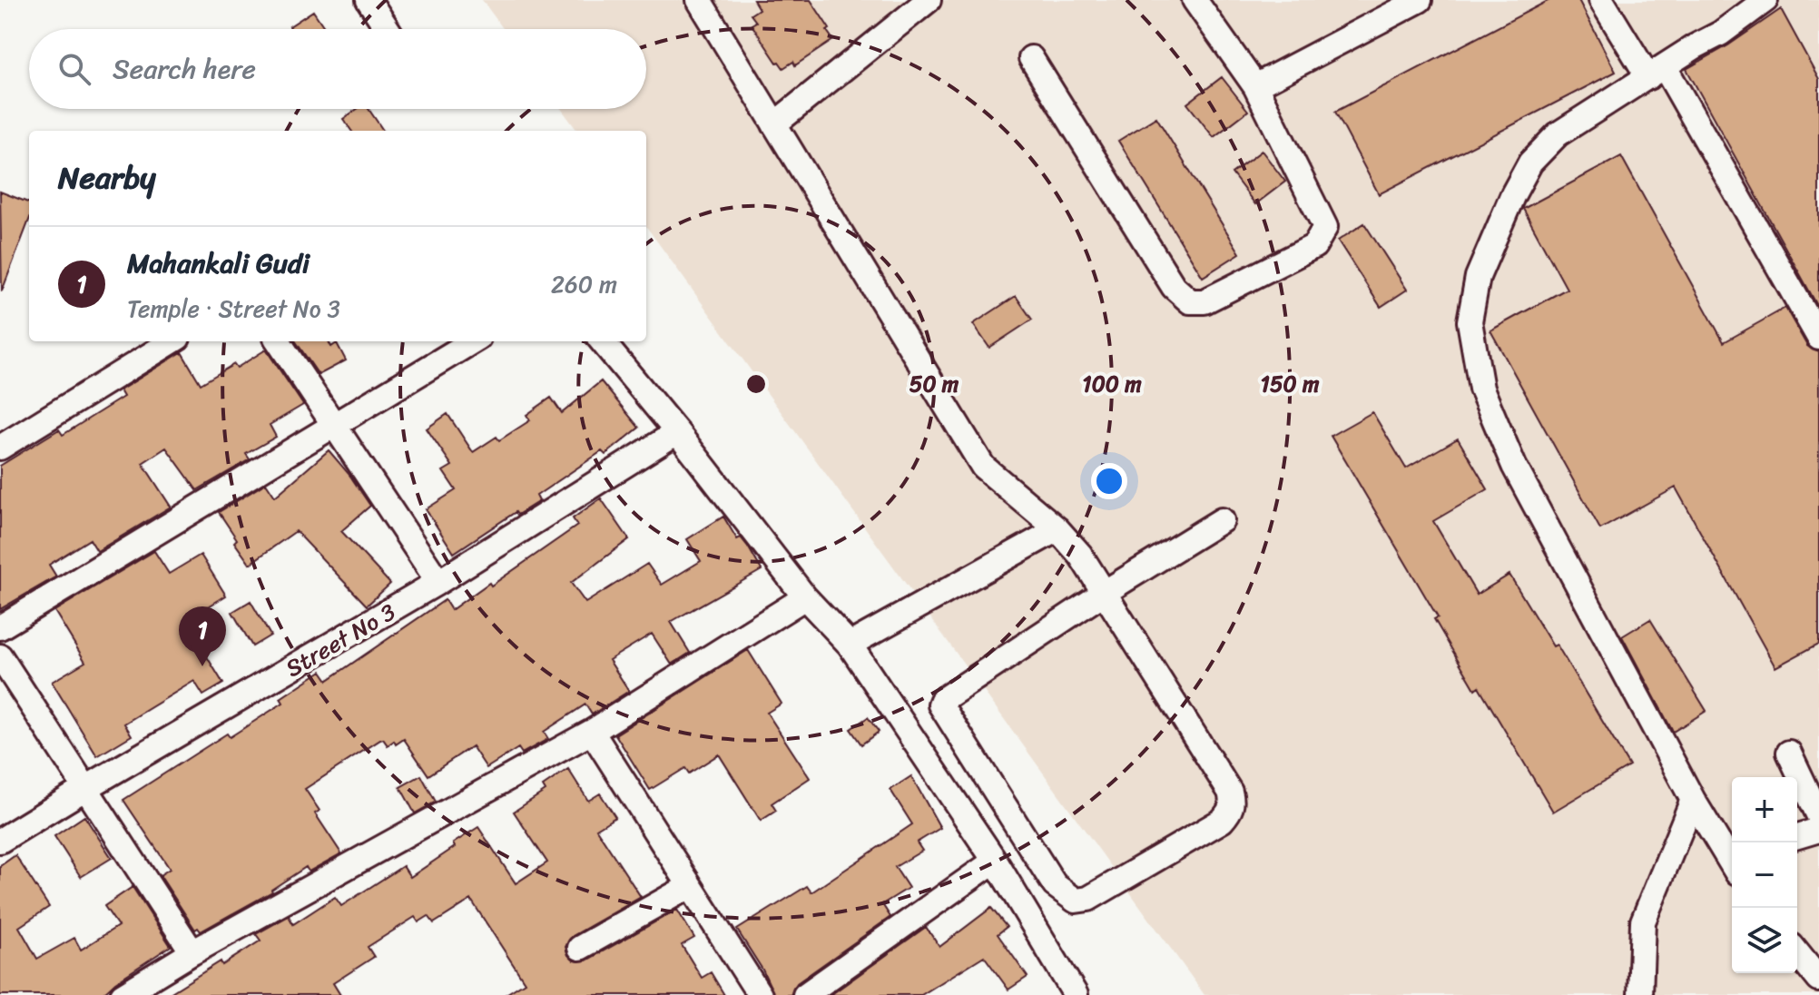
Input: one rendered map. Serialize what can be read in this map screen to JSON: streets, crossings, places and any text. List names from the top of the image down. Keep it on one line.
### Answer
{"streets":{"street":["Street No 3"]},"page":{"search":"Search here","heading":"Nearby","list":[{"mark":"1","name":"Mahankali Gudi","note":"Temple · Street No 3","value":"260 m"}],"pins":"1","map_buttons":["+","−"]},"rings":["50 m","100 m","150 m"]}
